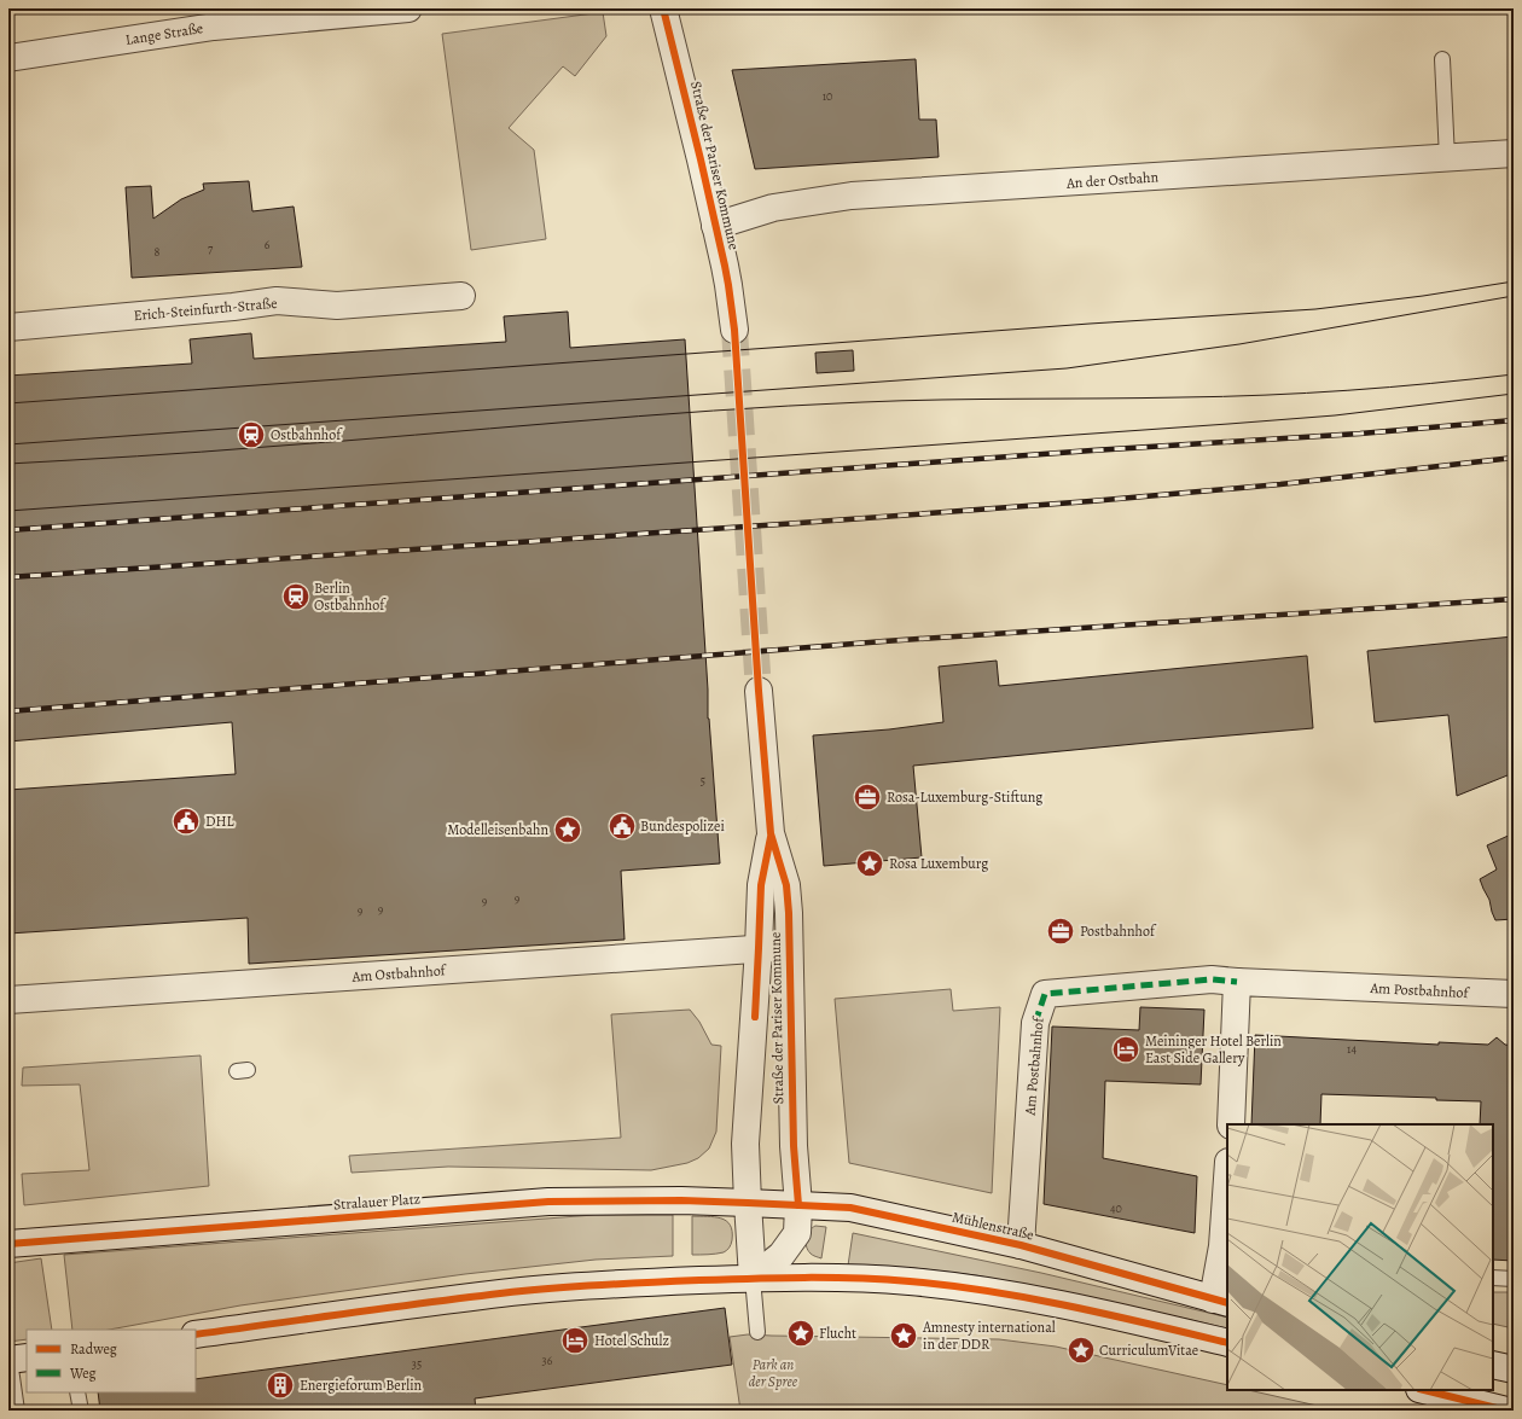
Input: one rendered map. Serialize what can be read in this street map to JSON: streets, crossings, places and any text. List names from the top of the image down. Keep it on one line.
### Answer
{"streets":{"street":["Lange Straße","Straße der Pariser Kommune","An der Ostbahn","Erich-Steinfurth-Straße","Am Ostbahnhof","Am Postbahnhof","Stralauer Platz","Mühlenstraße"]},"crossings":[["Straße der Pariser Kommune","An der Ostbahn"],["Straße der Pariser Kommune","Am Ostbahnhof"],["Straße der Pariser Kommune","Stralauer Platz"],["Straße der Pariser Kommune","Mühlenstraße"],["Am Postbahnhof","Mühlenstraße"],["Stralauer Platz","Mühlenstraße"]],"parks":["Park an der Spree"],"places":{"station":["Ostbahnhof","Berlin Ostbahnhof"],"office":["Rosa-Luxemburg-Stiftung","Postbahnhof"],"public building":["DHL","Bundespolizei"],"place":["Modelleisenbahn","Rosa Luxemburg","Flucht","Amnesty international in der DDR","CurriculumVitae"],"hotel":["Meininger Hotel Berlin East Side Gallery","Hotel Schulz"],"building":["Energieforum Berlin"]},"house_numbers":["10","6","7","8","5","9","9","9","9","14","40","36","35"],"legend":["Radweg","Weg"]}
